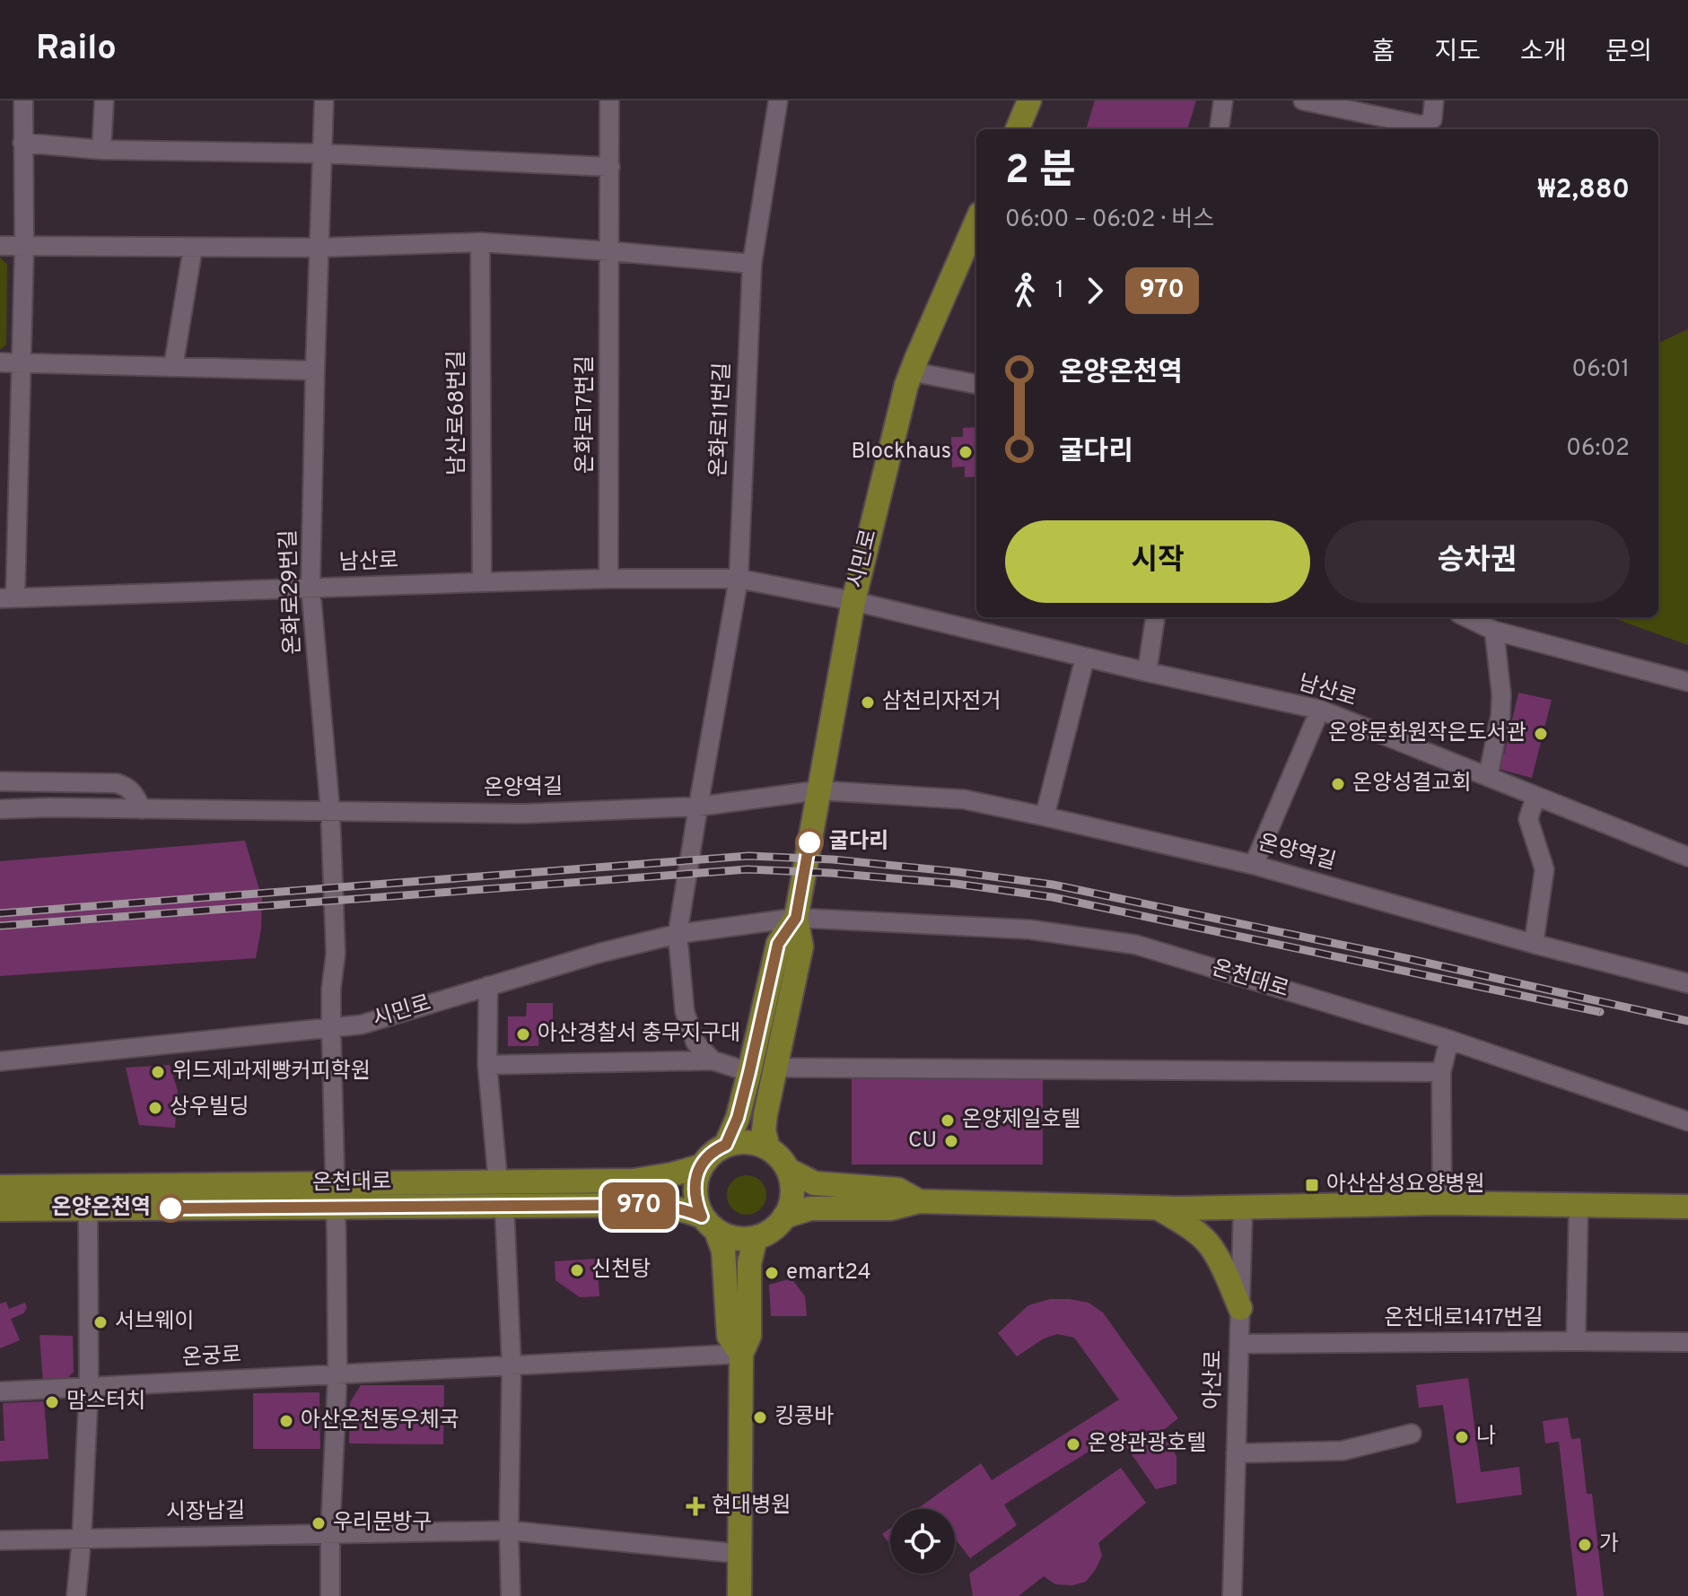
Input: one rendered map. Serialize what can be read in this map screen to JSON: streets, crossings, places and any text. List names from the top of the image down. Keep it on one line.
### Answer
{"streets":{"main road":["시민로","온천대로"],"street":["남산로68번길","온화로17번길","온화로11번길","남산로","온화로29번길","온양역길","온천대로1417번길","온궁로","아산로","시장남길"]},"crossings":[["남산로68번길","남산로"],["온화로17번길","남산로"],["온화로11번길","남산로"],["시민로","남산로"],["시민로","온화로29번길"],["시민로","온양역길"],["시민로","온천대로"],["남산로","온화로29번길"],["온화로29번길","온양역길"],["온화로29번길","온천대로"],["온천대로","온궁로"],["온천대로1417번길","아산로"]],"places":{"other":["Blockhaus","삼천리자전거","온양문화원작은도서관","온양성결교회","굴다리","아산경찰서 충무지구대","위드제과제빵커피학원","상우빌딩","온양제일호텔","CU","온양온천역","신천탕","emart24","서브웨이","맘스터치","킹콩바","아산온천동우체국","나","온양관광호텔","우리문방구","가"],"transit":["아산삼성요양병원"],"health":["현대병원"]},"lines":["bus line 970"],"page":{"header":"Railo","nav":["홈","지도","소개","문의"],"on_map":"970","heading":["2 분","06:00 – 06:02 · 버스","₩2,880"],"legs":["1","970"],"list":[{"name":"온양온천역","value":"06:01"},{"name":"굴다리","value":"06:02"}],"buttons":["시작","승차권"]}}
